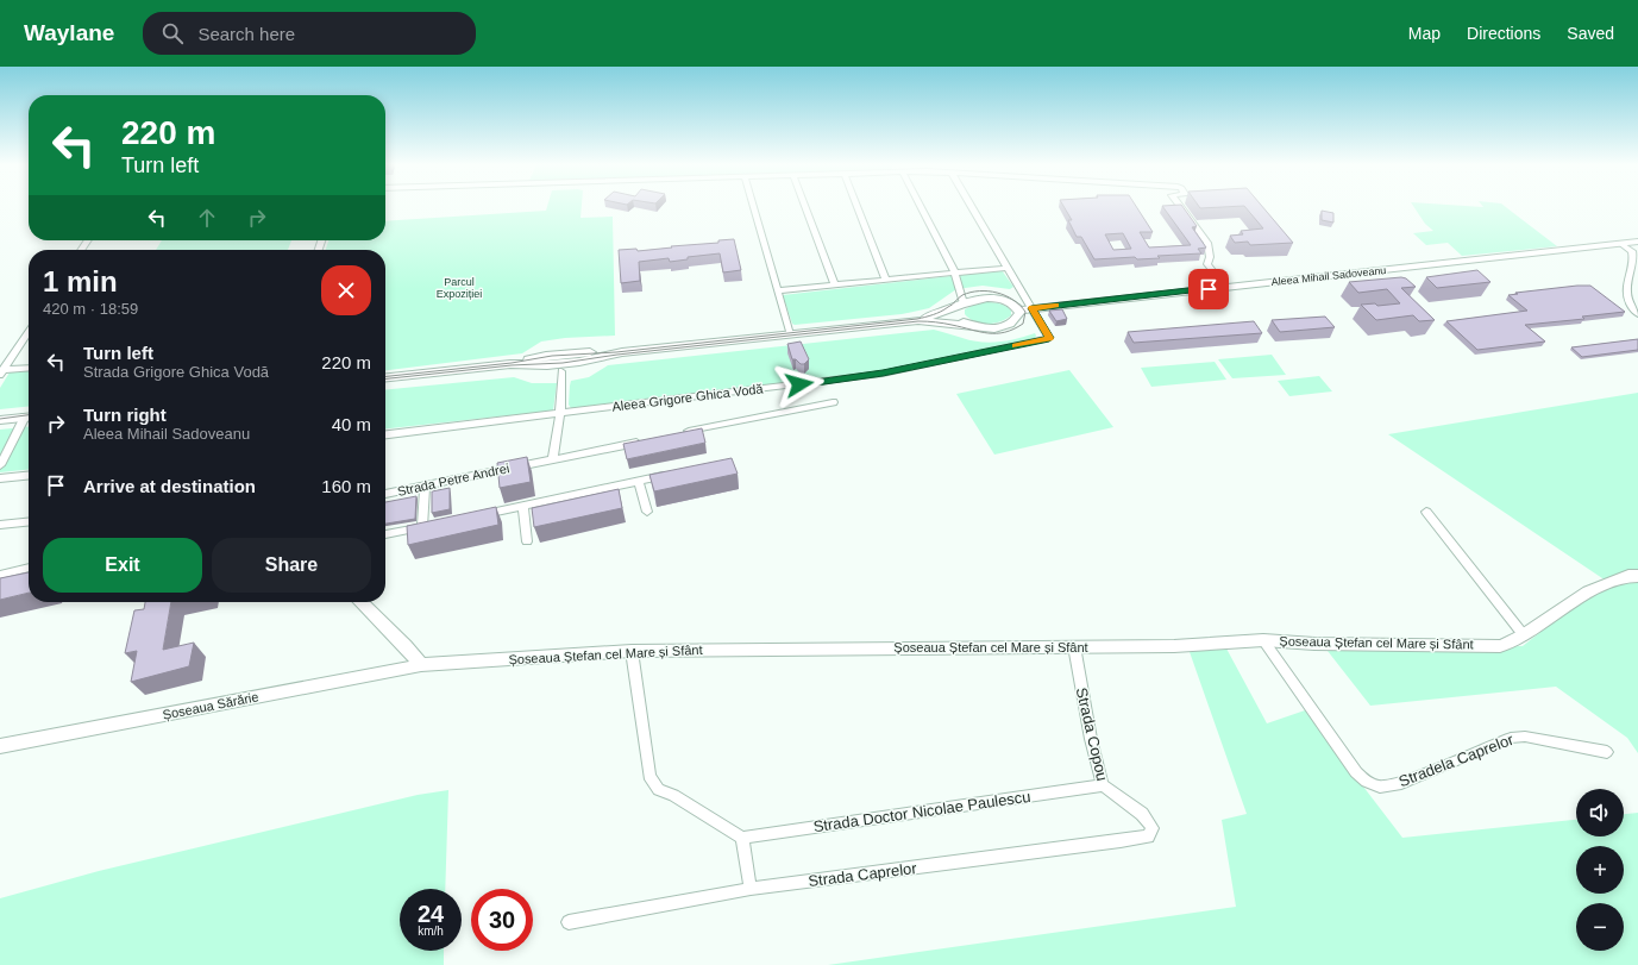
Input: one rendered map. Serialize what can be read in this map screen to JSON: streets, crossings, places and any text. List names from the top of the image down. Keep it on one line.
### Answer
{"streets":{"main road":["Aleea Mihail Sadoveanu","Șoseaua Ștefan cel Mare și Sfânt","Șoseaua Sărărie"],"street":["Aleea Grigore Ghica Vodă","Strada Petre Andrei","Strada Copou","Stradela Caprelor","Strada Doctor Nicolae Paulescu","Strada Caprelor"]},"crossings":[["Aleea Mihail Sadoveanu","Aleea Grigore Ghica Vodă"],["Șoseaua Ștefan cel Mare și Sfânt","Șoseaua Sărărie"],["Șoseaua Ștefan cel Mare și Sfânt","Strada Copou"],["Șoseaua Ștefan cel Mare și Sfânt","Stradela Caprelor"],["Strada Copou","Strada Doctor Nicolae Paulescu"],["Strada Copou","Strada Caprelor"]],"parks":["Parcul Expoziției"],"page":{"header":"Waylane","search":"Search here","nav":["Map","Directions","Saved"],"turn":["220 m","Turn left"],"heading":["1 min","420 m · 18:59"],"list":[{"name":"Turn left","note":"Strada Grigore Ghica Vodă","value":"220 m"},{"name":"Turn right","note":"Aleea Mihail Sadoveanu","value":"40 m"},{"name":"Arrive at destination","value":"160 m"}],"buttons":["Exit","Share"],"map_buttons":["+","−"],"speed":"24 km/h","limit":"30"}}
